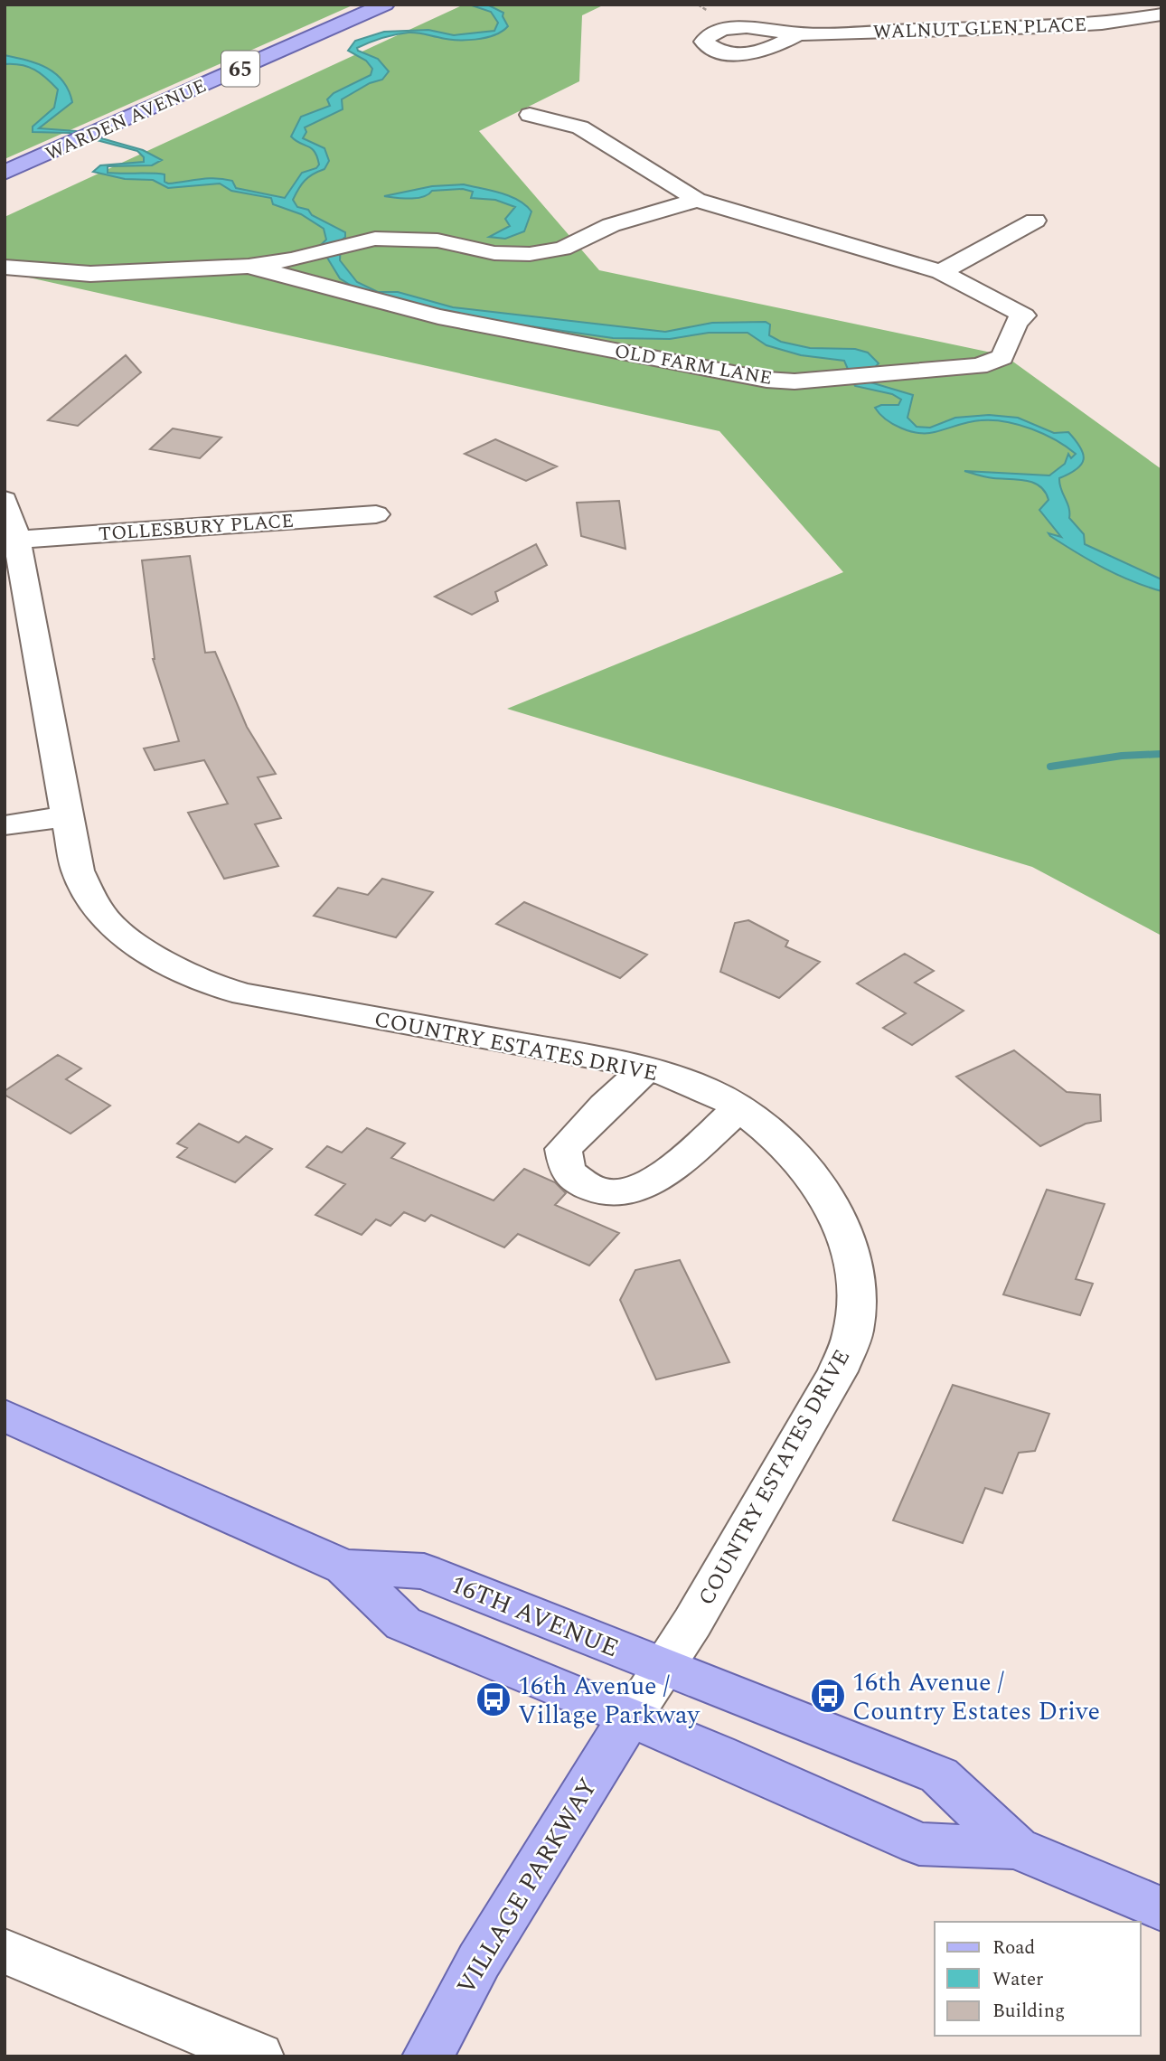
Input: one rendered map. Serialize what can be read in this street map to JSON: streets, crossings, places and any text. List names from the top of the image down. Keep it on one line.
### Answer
{"streets":{"main road":["65","WARDEN AVENUE","16TH AVENUE","VILLAGE PARKWAY"],"street":["WALNUT GLEN PLACE","OLD FARM LANE","TOLLESBURY PLACE","COUNTRY ESTATES DRIVE"]},"crossings":[["TOLLESBURY PLACE","COUNTRY ESTATES DRIVE"],["COUNTRY ESTATES DRIVE","16TH AVENUE"],["COUNTRY ESTATES DRIVE","VILLAGE PARKWAY"],["16TH AVENUE","VILLAGE PARKWAY"]],"places":{"bus stop":["16th Avenue / Country Estates Drive","16th Avenue / Village Parkway"]},"legend":["Road","Water","Building"]}
